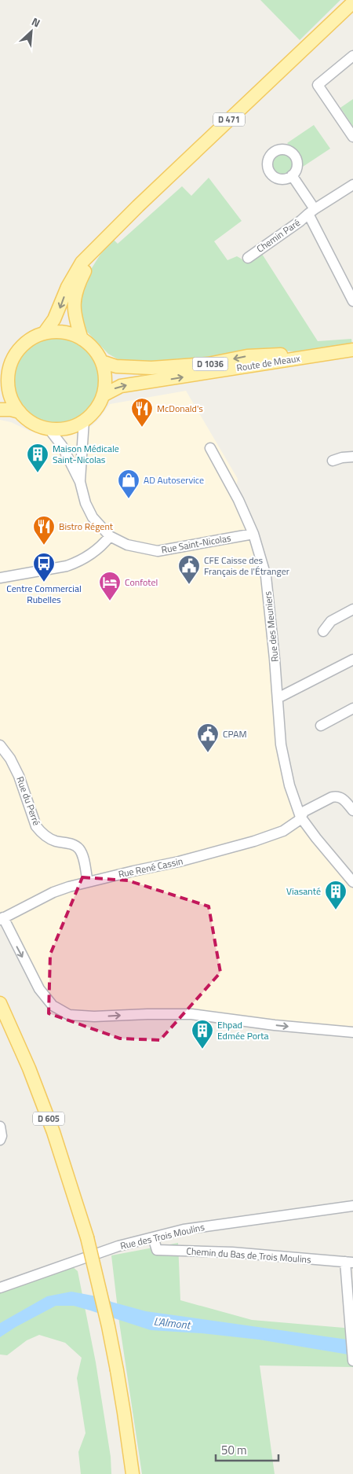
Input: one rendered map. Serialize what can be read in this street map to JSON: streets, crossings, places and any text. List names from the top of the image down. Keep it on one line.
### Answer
{"streets":{"main road":["D 471","Route de Meaux","D 1036","D 605"],"street":["Chemin Paré","Rue Saint-Nicolas","Rue des Meuniers","Rue du Perré","Rue René Cassin","Rue des Trois Moulins","Chemin du Bas de Trois Moulins"]},"crossings":[["D 471","Route de Meaux"],["D 471","Rue Saint-Nicolas"],["Route de Meaux","Rue Saint-Nicolas"],["Rue Saint-Nicolas","Rue des Meuniers"],["Rue des Meuniers","Rue René Cassin"],["Rue du Perré","Rue René Cassin"],["Rue des Trois Moulins","Chemin du Bas de Trois Moulins"]],"water":["L'Almont"],"places":{"restaurant":["McDonald's","Bistro Régent"],"building":["Maison Médicale Saint-Nicolas","Viasanté","Ehpad Edmée Porta"],"shop":["AD Autoservice"],"bus stop":["Centre Commercial Rubelles"],"public building":["CFE Caisse des Français de l'Étranger","CPAM"],"hotel":["Confotel"]},"scale_bar":"50 m","north":"top right"}
